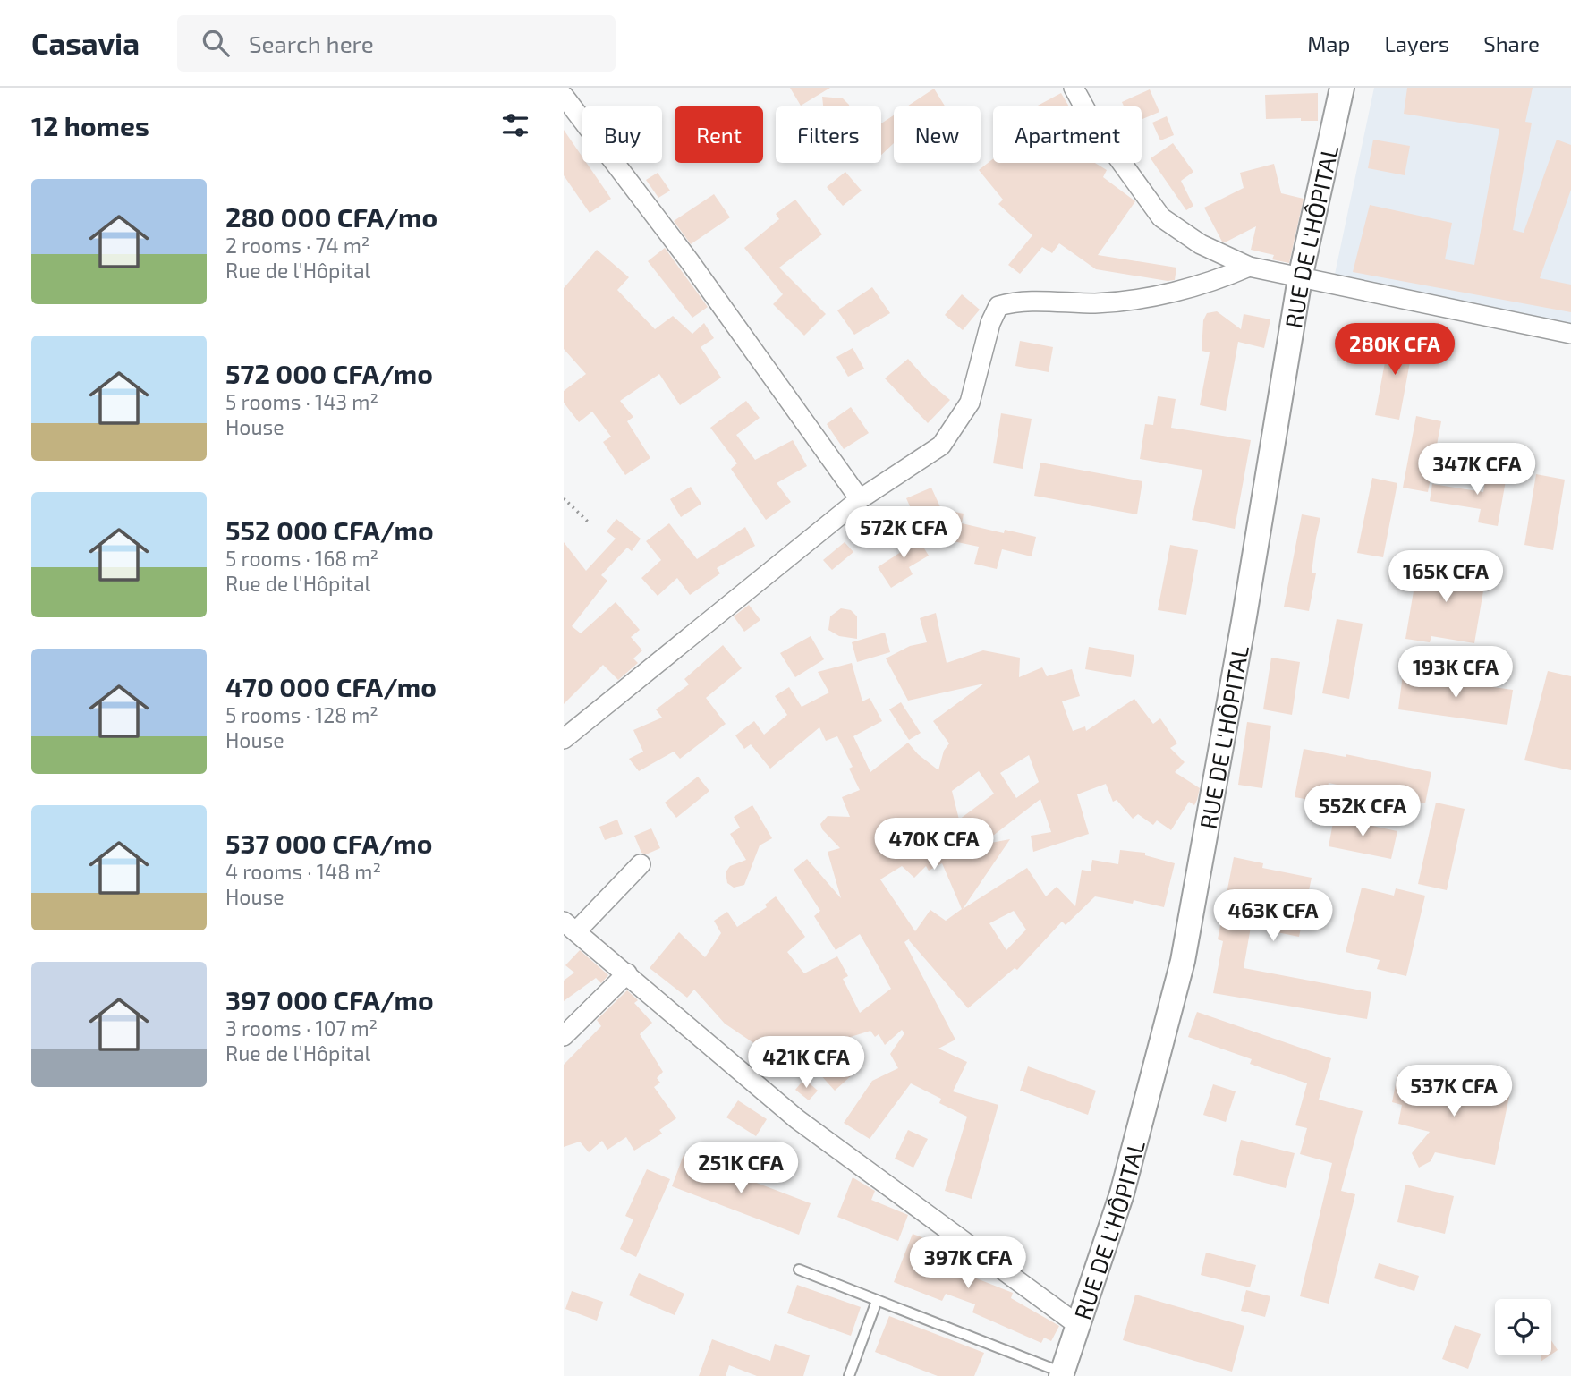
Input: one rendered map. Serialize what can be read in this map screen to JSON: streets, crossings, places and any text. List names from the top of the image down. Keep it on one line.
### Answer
{"streets":{"street":["RUE DE L'HÔPITAL"]},"page":{"header":"Casavia","search":"Search here","nav":["Map","Layers","Share"],"heading":"12 homes","chip":["Buy","Rent","Filters","New","Apartment"],"list":[{"name":"280 000 CFA/mo","note":"2 rooms · 74 m² · Rue de l'Hôpital"},{"name":"572 000 CFA/mo","note":"5 rooms · 143 m² · House"},{"name":"552 000 CFA/mo","note":"5 rooms · 168 m² · Rue de l'Hôpital"},{"name":"470 000 CFA/mo","note":"5 rooms · 128 m² · House"},{"name":"537 000 CFA/mo","note":"4 rooms · 148 m² · House"},{"name":"397 000 CFA/mo","note":"3 rooms · 107 m² · Rue de l'Hôpital"}],"price":["280K CFA","347K CFA","572K CFA","165K CFA","193K CFA","552K CFA","470K CFA","463K CFA","421K CFA","537K CFA","251K CFA","397K CFA"]}}
